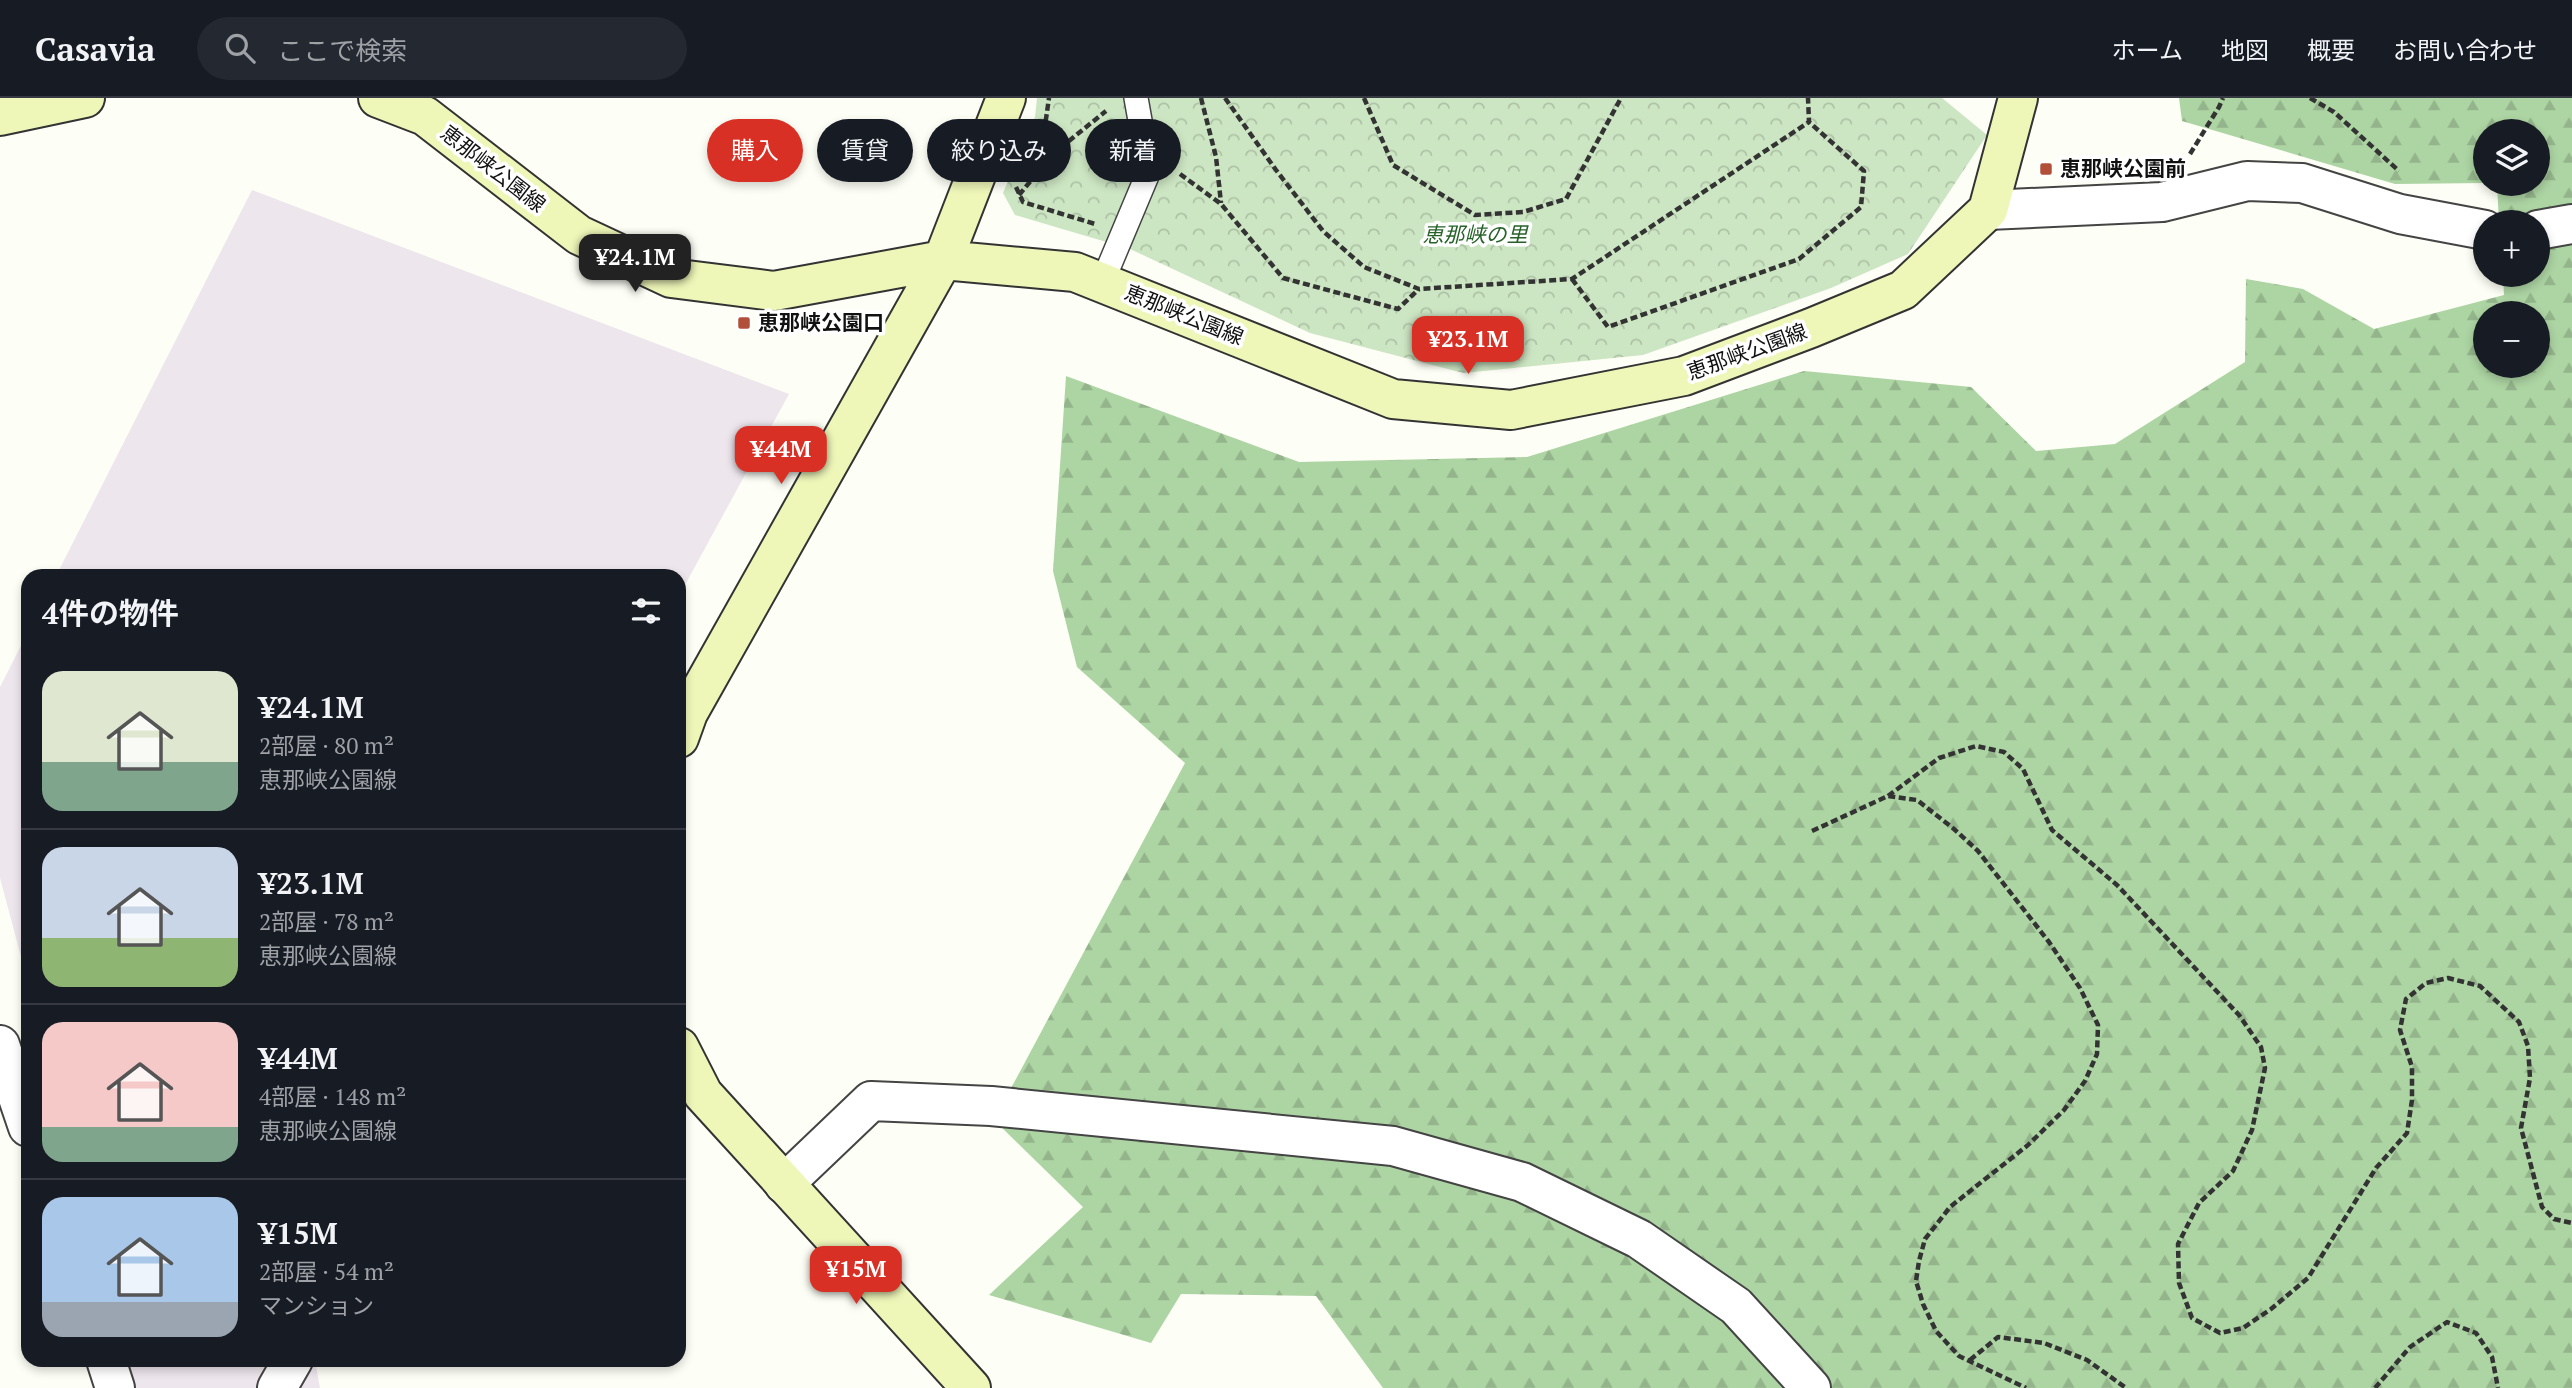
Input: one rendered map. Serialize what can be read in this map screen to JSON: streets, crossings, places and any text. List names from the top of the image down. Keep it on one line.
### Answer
{"streets":{"main road":["恵那峡公園線"]},"parks":["恵那峡の里"],"places":{"transit":["恵那峡公園前","恵那峡公園口"]},"page":{"header":"Casavia","search":"ここで検索","nav":["ホーム","地図","概要","お問い合わせ"],"map_buttons":["+","−"],"chip":["購入","賃貸","絞り込み","新着"],"price":["¥24.1M","¥23.1M","¥44M","¥15M"],"heading":"4件の物件","list":[{"name":"¥24.1M","note":"2部屋 · 80 m² · 恵那峡公園線"},{"name":"¥23.1M","note":"2部屋 · 78 m² · 恵那峡公園線"},{"name":"¥44M","note":"4部屋 · 148 m² · 恵那峡公園線"},{"name":"¥15M","note":"2部屋 · 54 m² · マンション"}]}}
